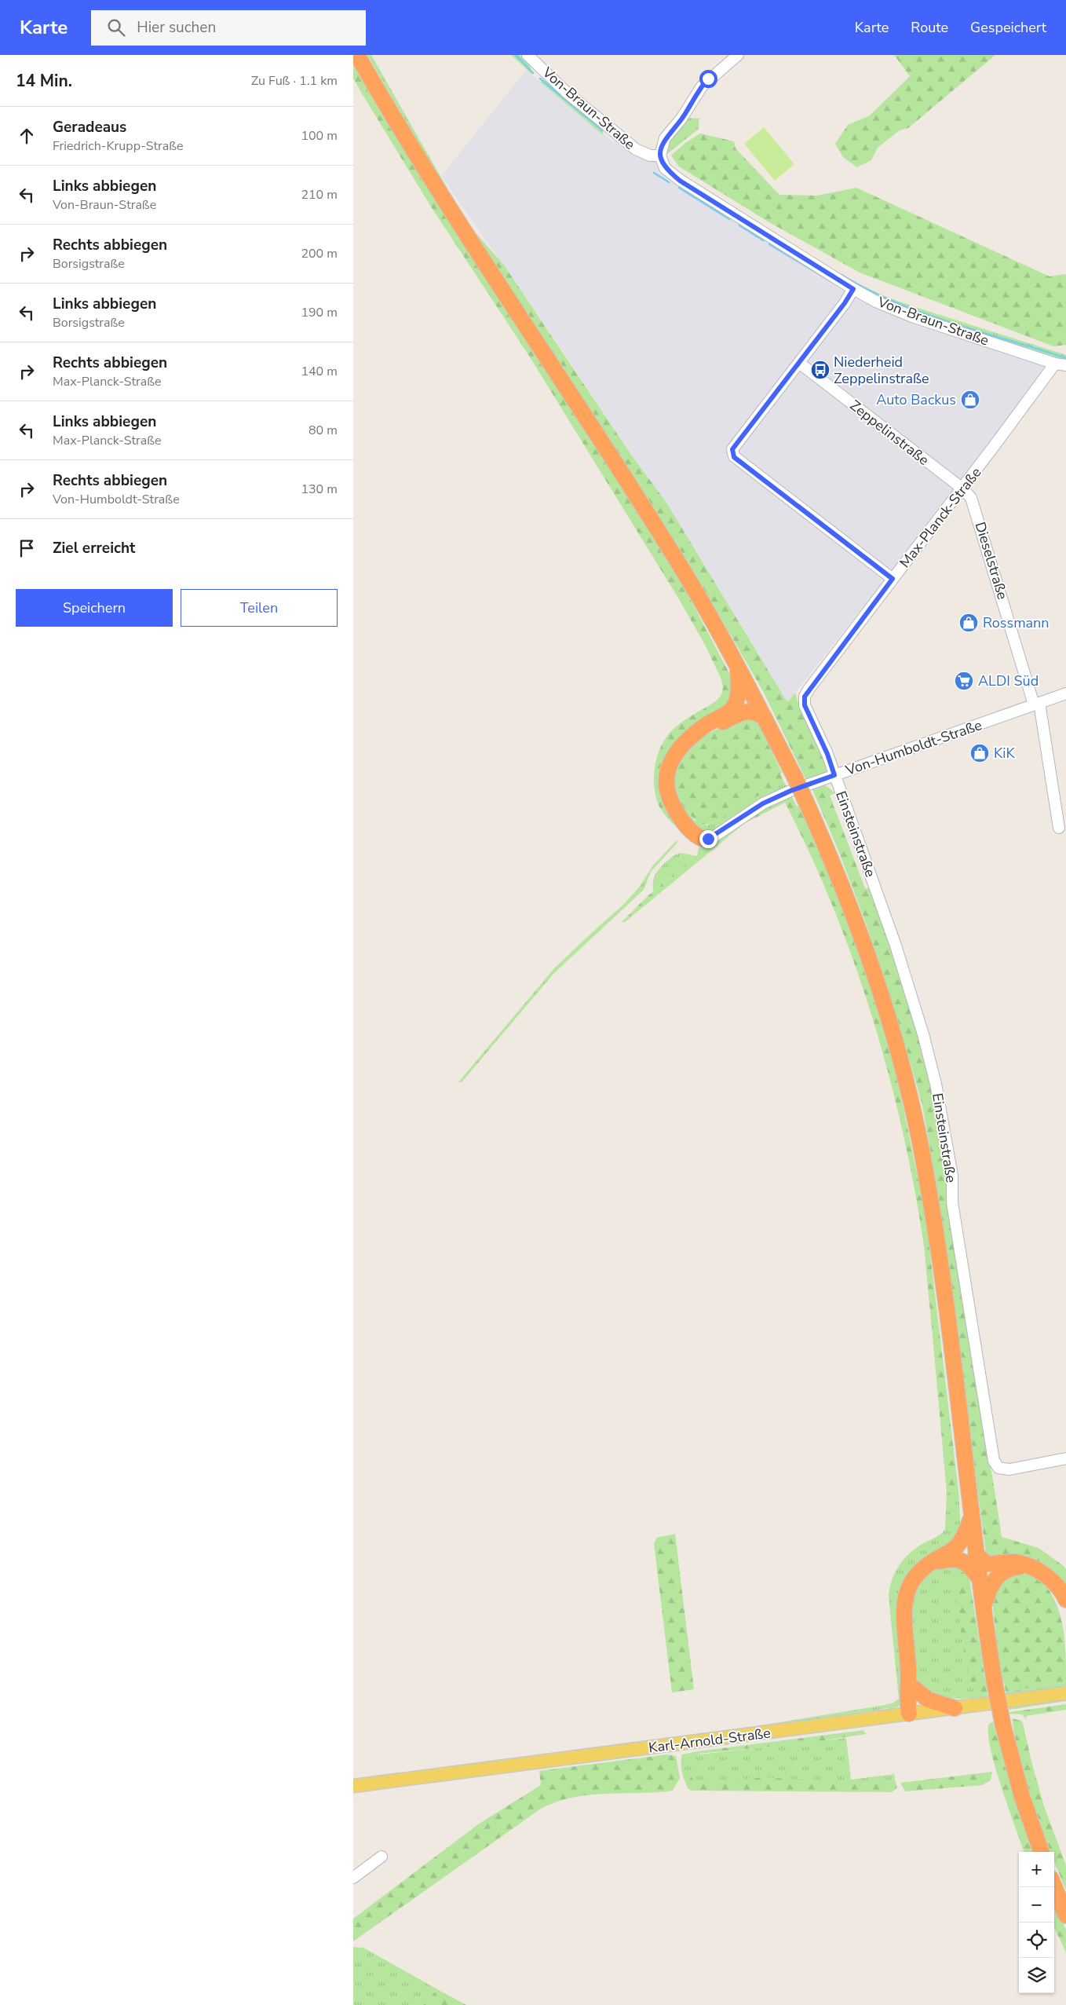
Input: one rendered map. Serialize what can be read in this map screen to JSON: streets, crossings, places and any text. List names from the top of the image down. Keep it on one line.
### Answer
{"streets":{"main road":["Karl-Arnold-Straße"],"street":["Von-Braun-Straße","Zeppelinstraße","Max-Planck-Straße","Dieselstraße","Von-Humboldt-Straße","Einsteinstraße"]},"crossings":[["Von-Braun-Straße","Max-Planck-Straße"],["Zeppelinstraße","Max-Planck-Straße"],["Zeppelinstraße","Dieselstraße"],["Max-Planck-Straße","Dieselstraße"],["Max-Planck-Straße","Von-Humboldt-Straße"],["Max-Planck-Straße","Einsteinstraße"],["Dieselstraße","Von-Humboldt-Straße"],["Von-Humboldt-Straße","Einsteinstraße"]],"places":{"bus stop":["Niederheid Zeppelinstraße"],"shop":["Auto Backus","Rossmann","KiK"],"supermarket":["ALDI Süd"]},"page":{"header":"Karte","search":"Hier suchen","nav":["Karte","Route","Gespeichert"],"heading":["14 Min.","Zu Fuß · 1.1 km"],"list":[["Geradeaus","Friedrich-Krupp-Straße","100 m"],["Links abbiegen","Von-Braun-Straße","210 m"],["Rechts abbiegen","Borsigstraße","200 m"],["Links abbiegen","Borsigstraße","190 m"],["Rechts abbiegen","Max-Planck-Straße","140 m"],["Links abbiegen","Max-Planck-Straße","80 m"],["Rechts abbiegen","Von-Humboldt-Straße","130 m"],"Ziel erreicht"],"buttons":["Speichern","Teilen"],"map_buttons":["+","−"]}}
